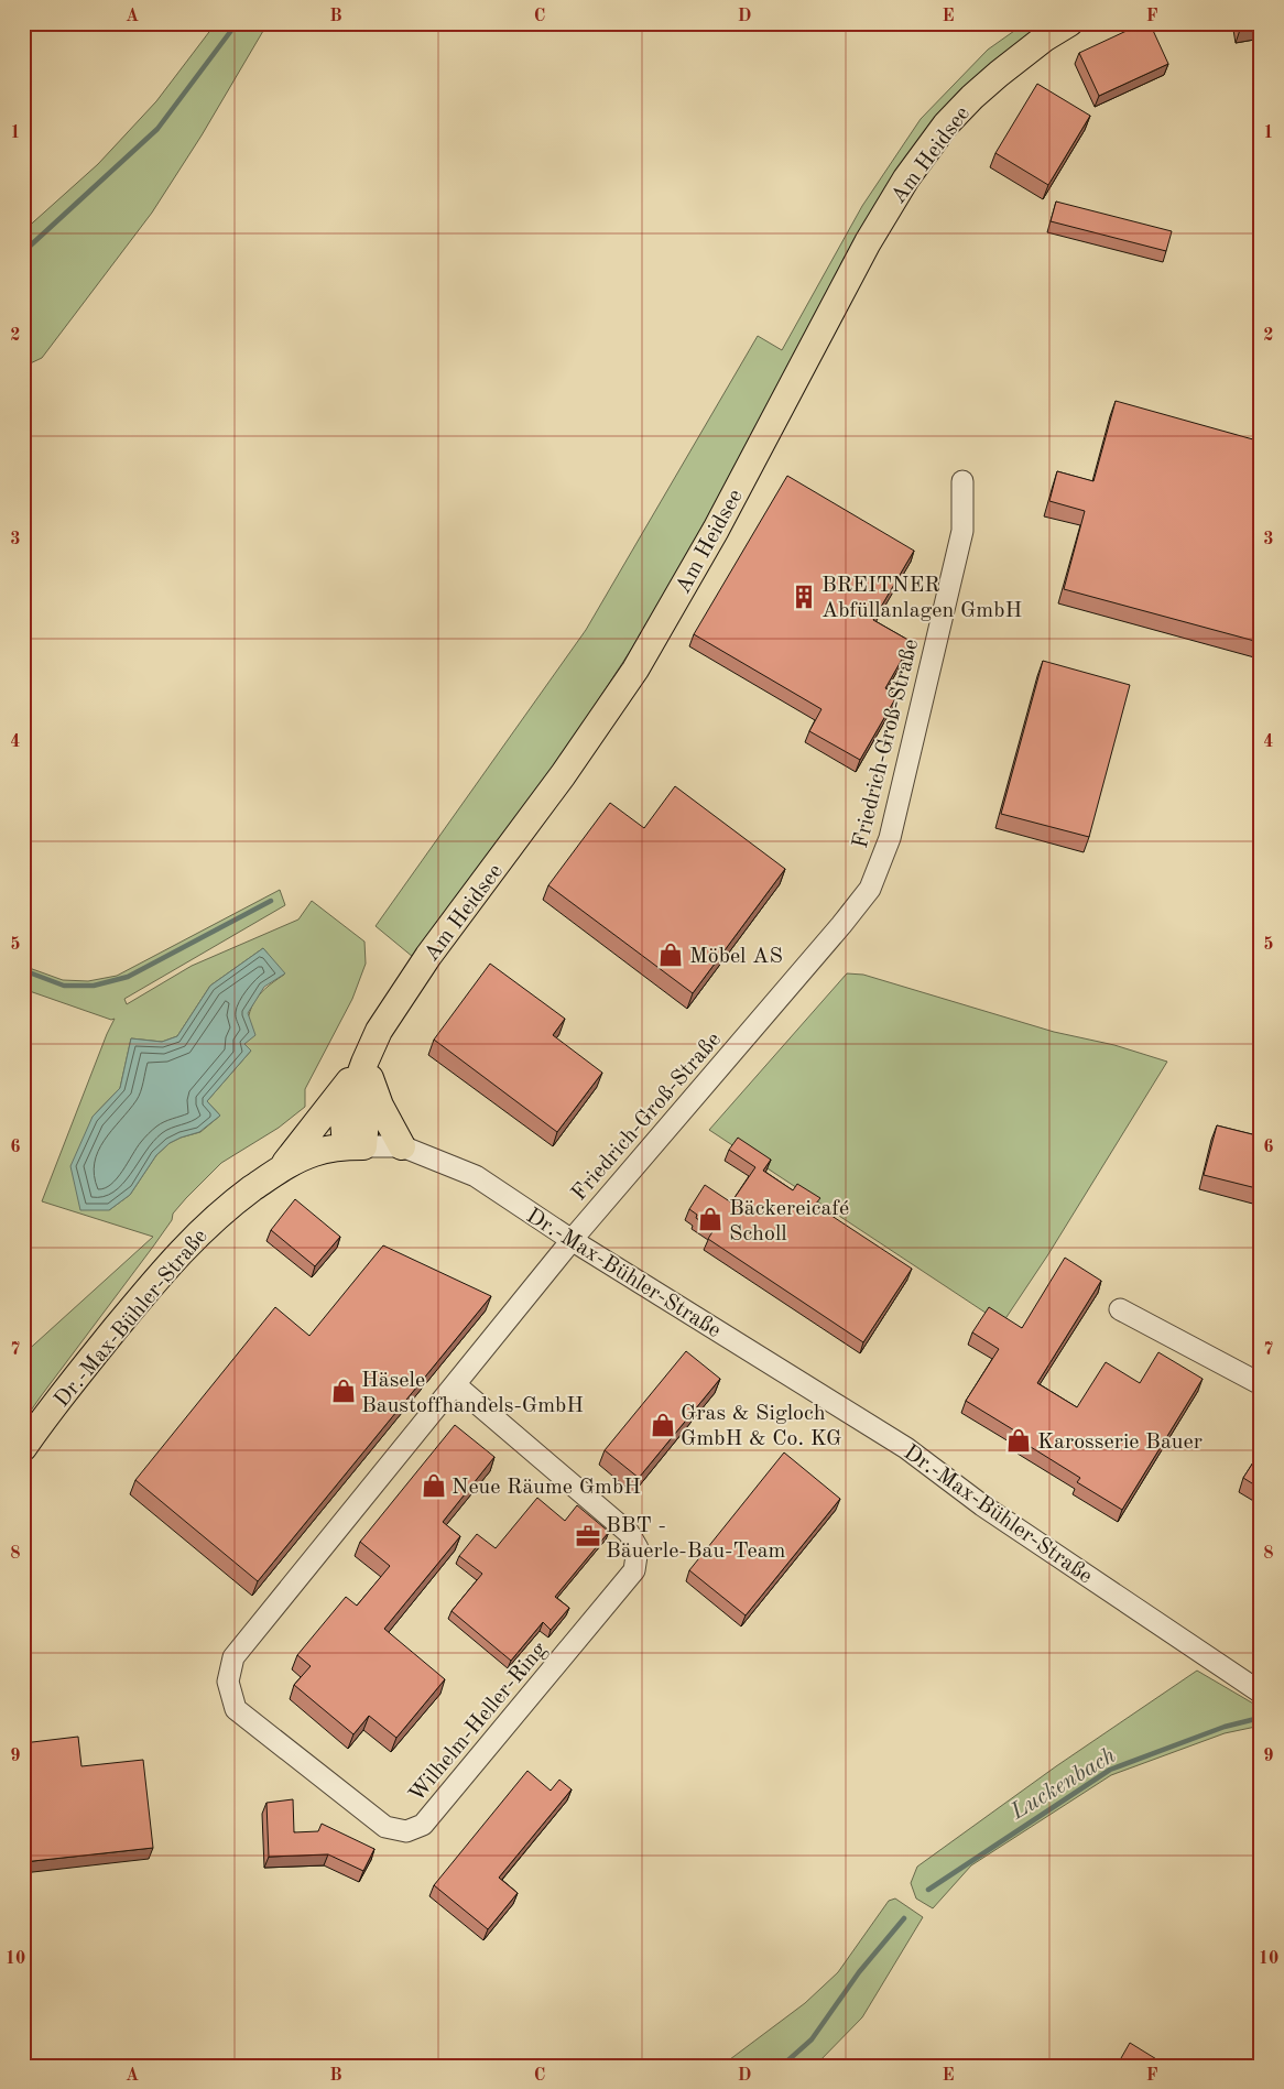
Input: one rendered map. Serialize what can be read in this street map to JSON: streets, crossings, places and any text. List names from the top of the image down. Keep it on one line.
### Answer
{"streets":{"main road":["Am Heidsee","Dr.-Max-Bühler-Straße"],"street":["Friedrich-Groß-Straße","Wilhelm-Heller-Ring"]},"crossings":[["Am Heidsee","Dr.-Max-Bühler-Straße"],["Friedrich-Groß-Straße","Dr.-Max-Bühler-Straße"],["Friedrich-Groß-Straße","Wilhelm-Heller-Ring"],["Dr.-Max-Bühler-Straße","Wilhelm-Heller-Ring"]],"water":["Luckenbach"],"places":{"building":["BREITNER Abfüllanlagen GmbH"],"shop":["Möbel AS","Bäckereicafé Scholl","Häsele Baustoffhandels-GmbH","Gras & Sigloch GmbH & Co. KG","Karosserie Bauer","Neue Räume GmbH"],"office":["BBT - Bäuerle-Bau-Team"]},"grid":{"columns":["A","B","C","D","E","F"],"rows":["1","2","3","4","5","6","7","8","9","10"]}}
